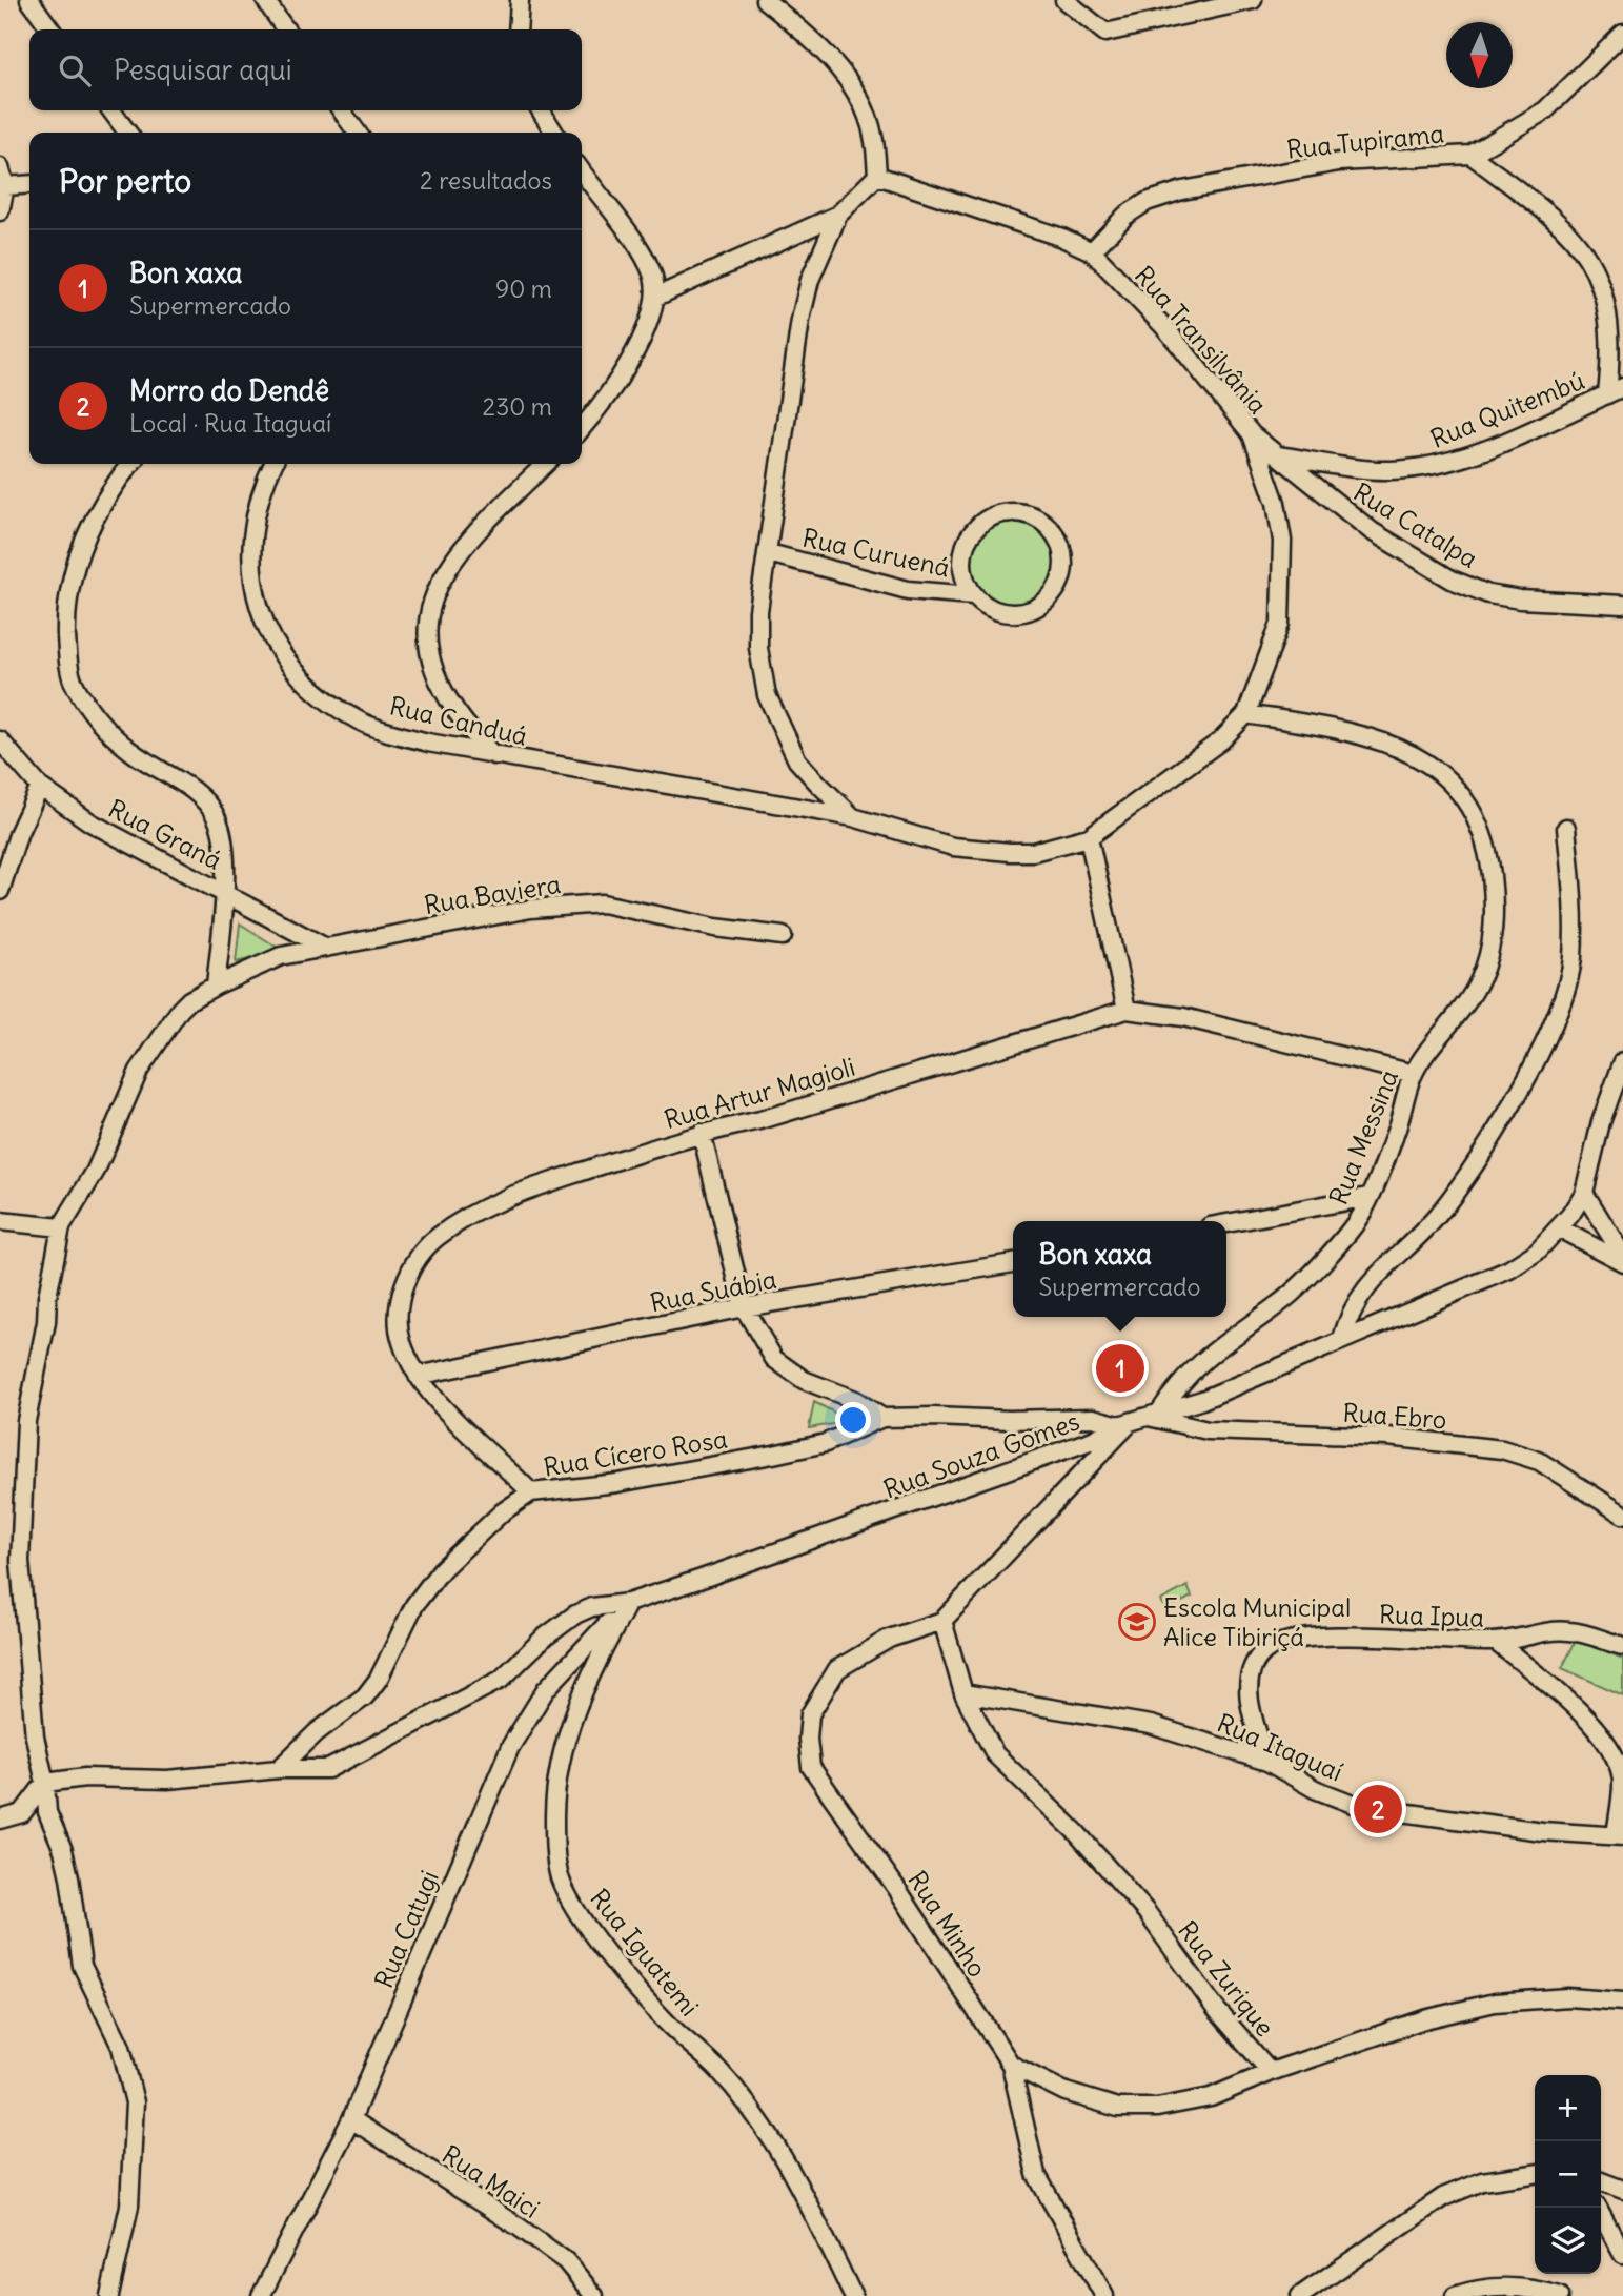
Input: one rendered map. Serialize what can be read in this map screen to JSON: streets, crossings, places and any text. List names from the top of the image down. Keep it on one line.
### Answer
{"streets":{"street":["Rua Tupirama","Rua Transilvânia","Rua Quitembú","Rua Catalpa","Rua Curuená","Rua Canduá","Rua Graná","Rua Baviera","Rua Artur Magioli","Rua Messina","Rua Suábia","Rua Ebro","Rua Cícero Rosa","Rua Souza Gomes","Rua Ipua","Rua Itaguaí","Rua Minho","Rua Catugi","Rua Iguatemi","Rua Zurique","Rua Maici"]},"crossings":[["Rua Tupirama","Rua Transilvânia"],["Rua Transilvânia","Rua Catalpa"],["Rua Transilvânia","Rua Curuená"],["Rua Transilvânia","Rua Canduá"],["Rua Transilvânia","Rua Messina"],["Rua Quitembú","Rua Catalpa"],["Rua Graná","Rua Baviera"],["Rua Artur Magioli","Rua Messina"],["Rua Artur Magioli","Rua Suábia"],["Rua Artur Magioli","Rua Cícero Rosa"],["Rua Messina","Rua Ebro"],["Rua Messina","Rua Cícero Rosa"],["Rua Messina","Rua Souza Gomes"],["Rua Ebro","Rua Cícero Rosa"],["Rua Ebro","Rua Souza Gomes"],["Rua Cícero Rosa","Rua Souza Gomes"],["Rua Souza Gomes","Rua Catugi"],["Rua Souza Gomes","Rua Iguatemi"],["Rua Ipua","Rua Itaguaí"],["Rua Itaguaí","Rua Zurique"],["Rua Minho","Rua Zurique"],["Rua Catugi","Rua Iguatemi"],["Rua Catugi","Rua Maici"]],"places":{"school or university":["Escola Municipal Alice Tibiriçá"]},"north":"bottom","page":{"search":"Pesquisar aqui","heading":["Por perto","2 resultados"],"list":[{"mark":"1","name":"Bon xaxa","note":"Supermercado","value":"90 m"},{"mark":"2","name":"Morro do Dendê","note":"Local · Rua Itaguaí","value":"230 m"}],"popup":["Bon xaxa","Supermercado"],"pins":["1","2"],"map_buttons":["+","−"]}}
